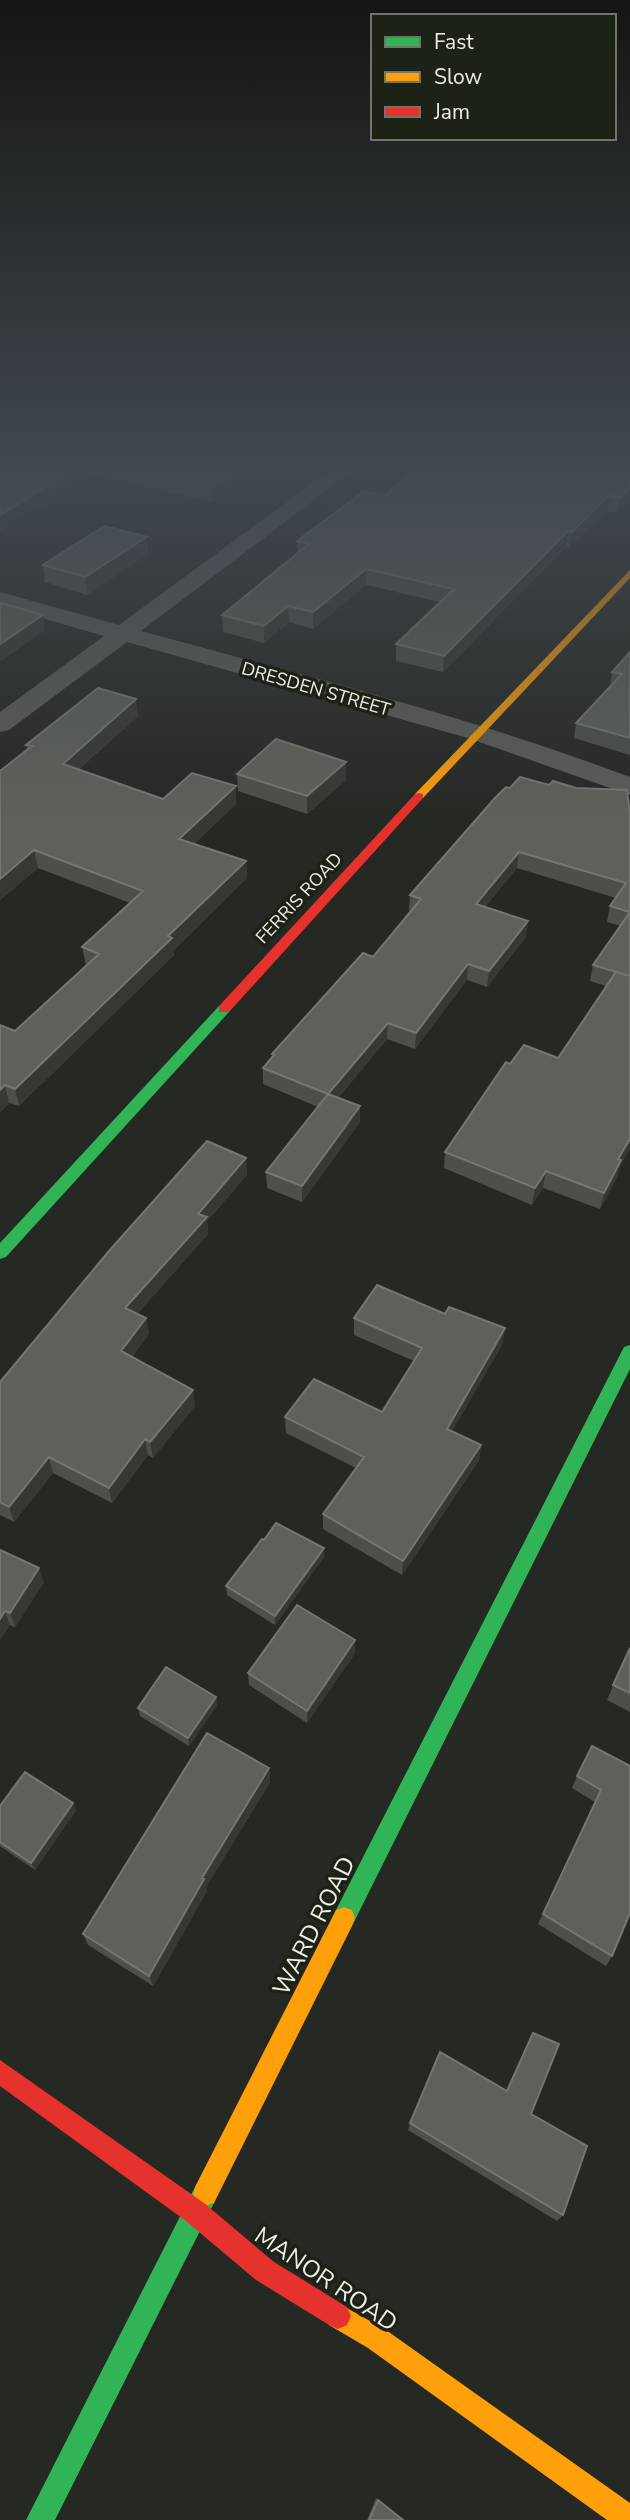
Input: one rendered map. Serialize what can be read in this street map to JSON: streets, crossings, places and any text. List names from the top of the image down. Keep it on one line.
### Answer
{"streets":{"main road":["FERRIS ROAD","WARD ROAD","MANOR ROAD"],"street":["DRESDEN STREET"]},"crossings":[["DRESDEN STREET","FERRIS ROAD"],["WARD ROAD","MANOR ROAD"]],"legend":["Fast","Slow","Jam"]}
